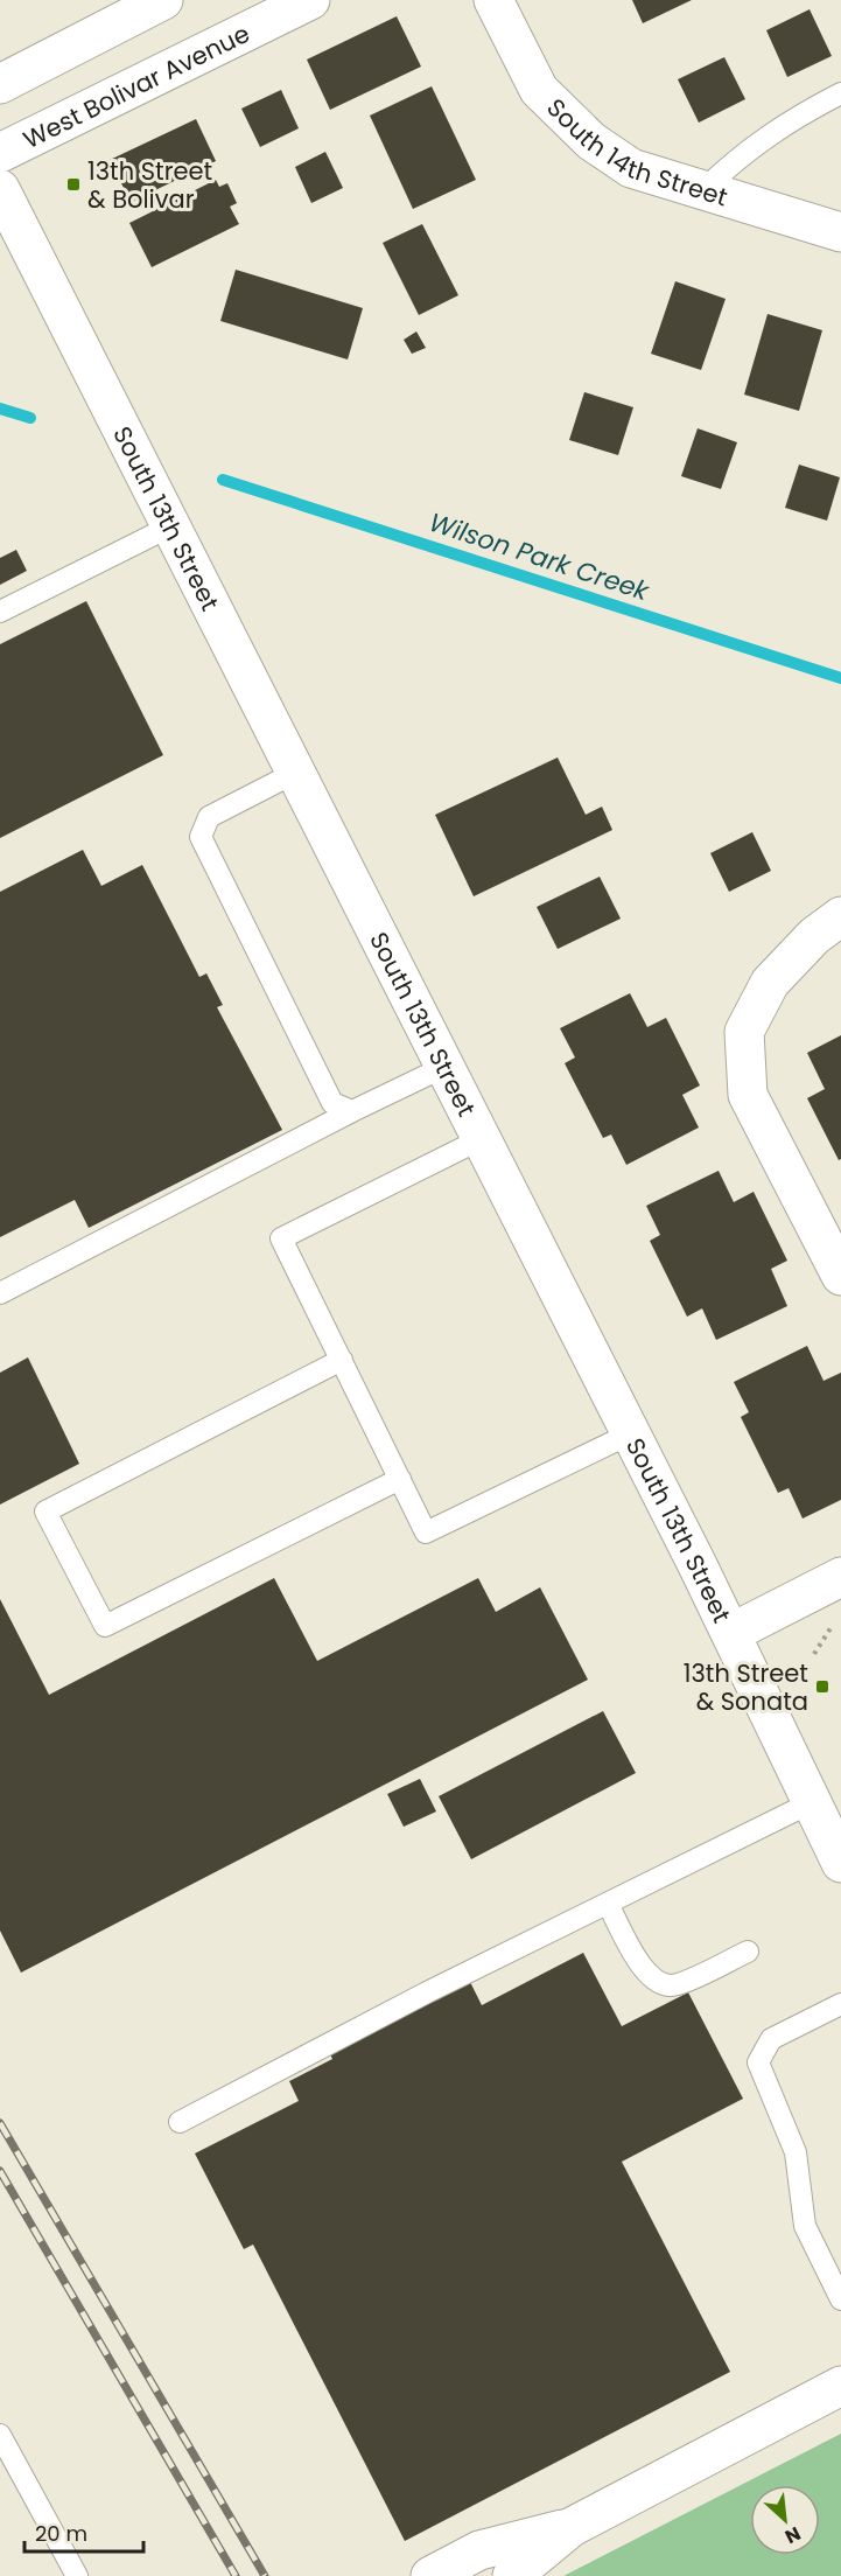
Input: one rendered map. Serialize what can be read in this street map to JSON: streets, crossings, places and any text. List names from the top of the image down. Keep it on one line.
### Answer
{"streets":{"street":["West Bolivar Avenue","South 14th Street","South 13th Street"]},"water":["Wilson Park Creek"],"places":{"transit":["13th Street & Bolivar","13th Street & Sonata"]},"scale_bar":"20 m","north":"bottom right"}
